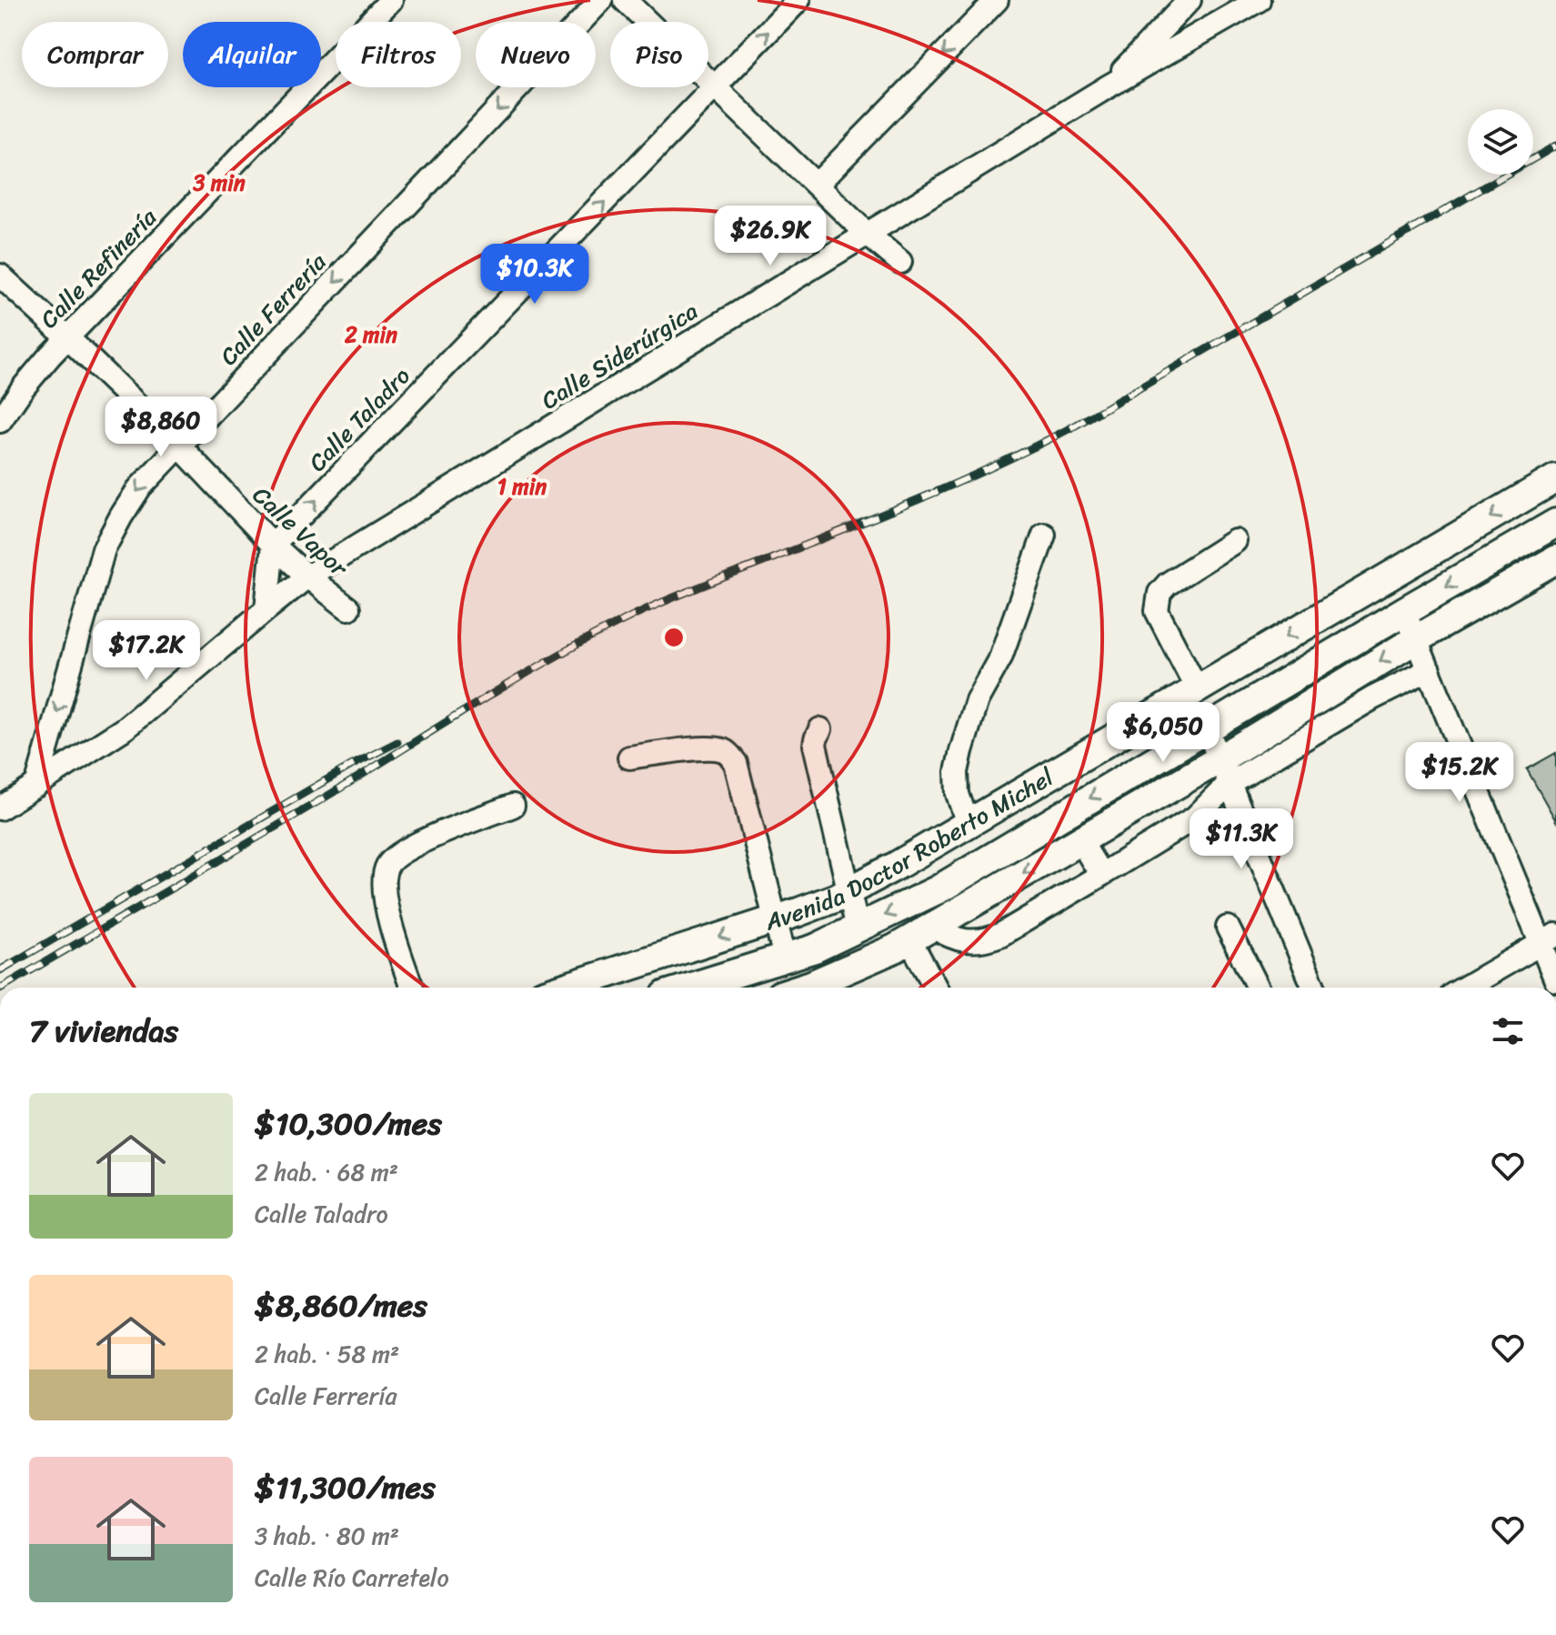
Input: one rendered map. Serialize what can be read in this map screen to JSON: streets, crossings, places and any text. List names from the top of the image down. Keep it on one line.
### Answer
{"streets":{"main road":["Avenida Doctor Roberto Michel"],"street":["Calle Refinería","Calle Ferrería","Calle Siderúrgica","Calle Taladro","Calle Vapor"]},"crossings":[["Calle Refinería","Calle Vapor"],["Calle Ferrería","Calle Siderúrgica"],["Calle Ferrería","Calle Vapor"],["Calle Siderúrgica","Calle Vapor"],["Calle Taladro","Calle Vapor"]],"one_way":["Calle Ferrería","Calle Taladro"],"page":{"chip":["Comprar","Alquilar","Filtros","Nuevo","Piso"],"price":["$26.9K","$10.3K","$8,860","$17.2K","$6,050","$15.2K","$11.3K"],"heading":"7 viviendas","list":[{"name":"$10,300/mes","note":"2 hab. · 68 m² · Calle Taladro"},{"name":"$8,860/mes","note":"2 hab. · 58 m² · Calle Ferrería"},{"name":"$11,300/mes","note":"3 hab. · 80 m² · Calle Río Carretelo"}]},"rings":["3 min","2 min","1 min"]}
